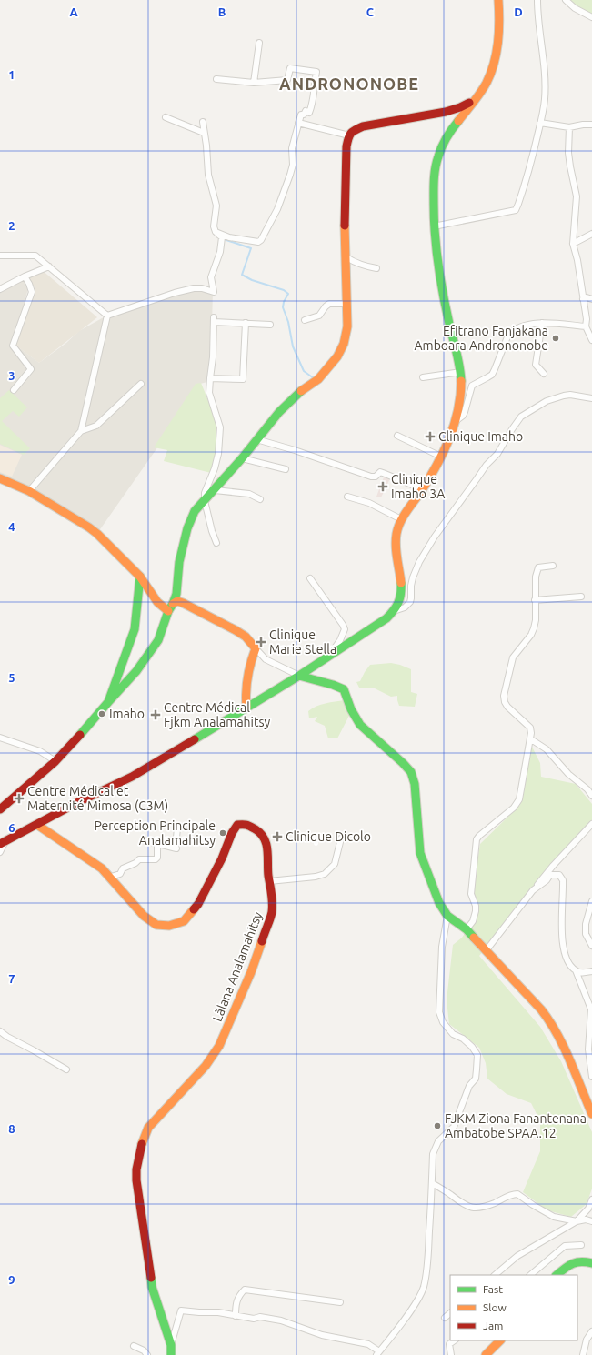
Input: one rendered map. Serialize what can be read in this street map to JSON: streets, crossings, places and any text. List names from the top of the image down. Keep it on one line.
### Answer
{"streets":{"main road":["Làlana Analamahitsy"]},"districts":["ANDRONONOBE"],"places":{"other":["Efitrano Fanjakana Amboara Andrononobe","Imaho","Perception Principale Analamahitsy","FJKM Ziona Fanantenana Ambatobe SPAA.12"],"health":["Clinique Imaho","Clinique Imaho 3A","Clinique Marie Stella","Centre Médical Fjkm Analamahitsy","Centre Médical et Maternité Mimosa (C3M)","Clinique Dicolo"]},"legend":["Fast","Slow","Jam"],"grid":{"columns":["A","B","C","D"],"rows":["1","2","3","4","5","6","7","8","9"]}}
